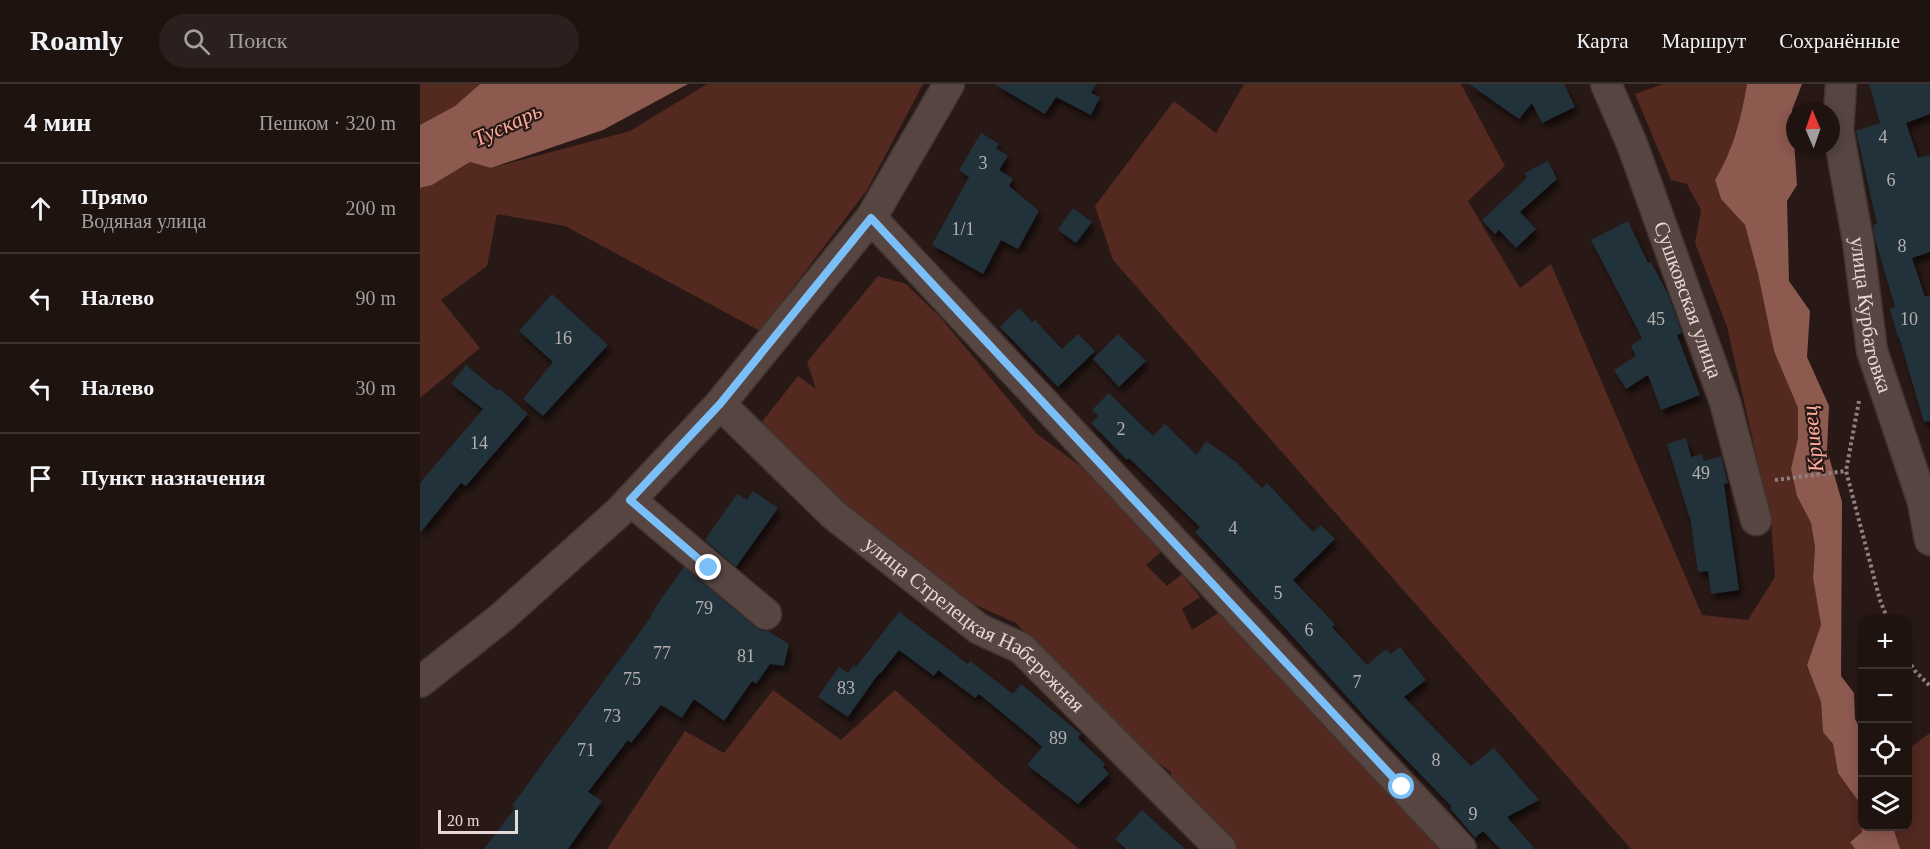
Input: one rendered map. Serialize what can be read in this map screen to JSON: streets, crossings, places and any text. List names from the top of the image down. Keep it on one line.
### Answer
{"streets":{"street":["Сушковская улица","улица Курбатовка","улица Стрелецкая Набережная"]},"water":["Тускарь","Кривец"],"house_numbers":["4","3","6","1/1","8","45","10","16","2","14","49","4","5","79","6","77","81","75","7","83","73","89","71","8","9"],"scale_bar":"20 m","north":"top","page":{"header":"Roamly","search":"Поиск","nav":["Карта","Маршрут","Сохранённые"],"heading":["4 мин","Пешком · 320 m"],"list":[["Прямо","Водяная улица","200 m"],["Налево","90 m"],["Налево","30 m"],"Пункт назначения"],"map_buttons":["+","−"],"scale":"20 m"}}
